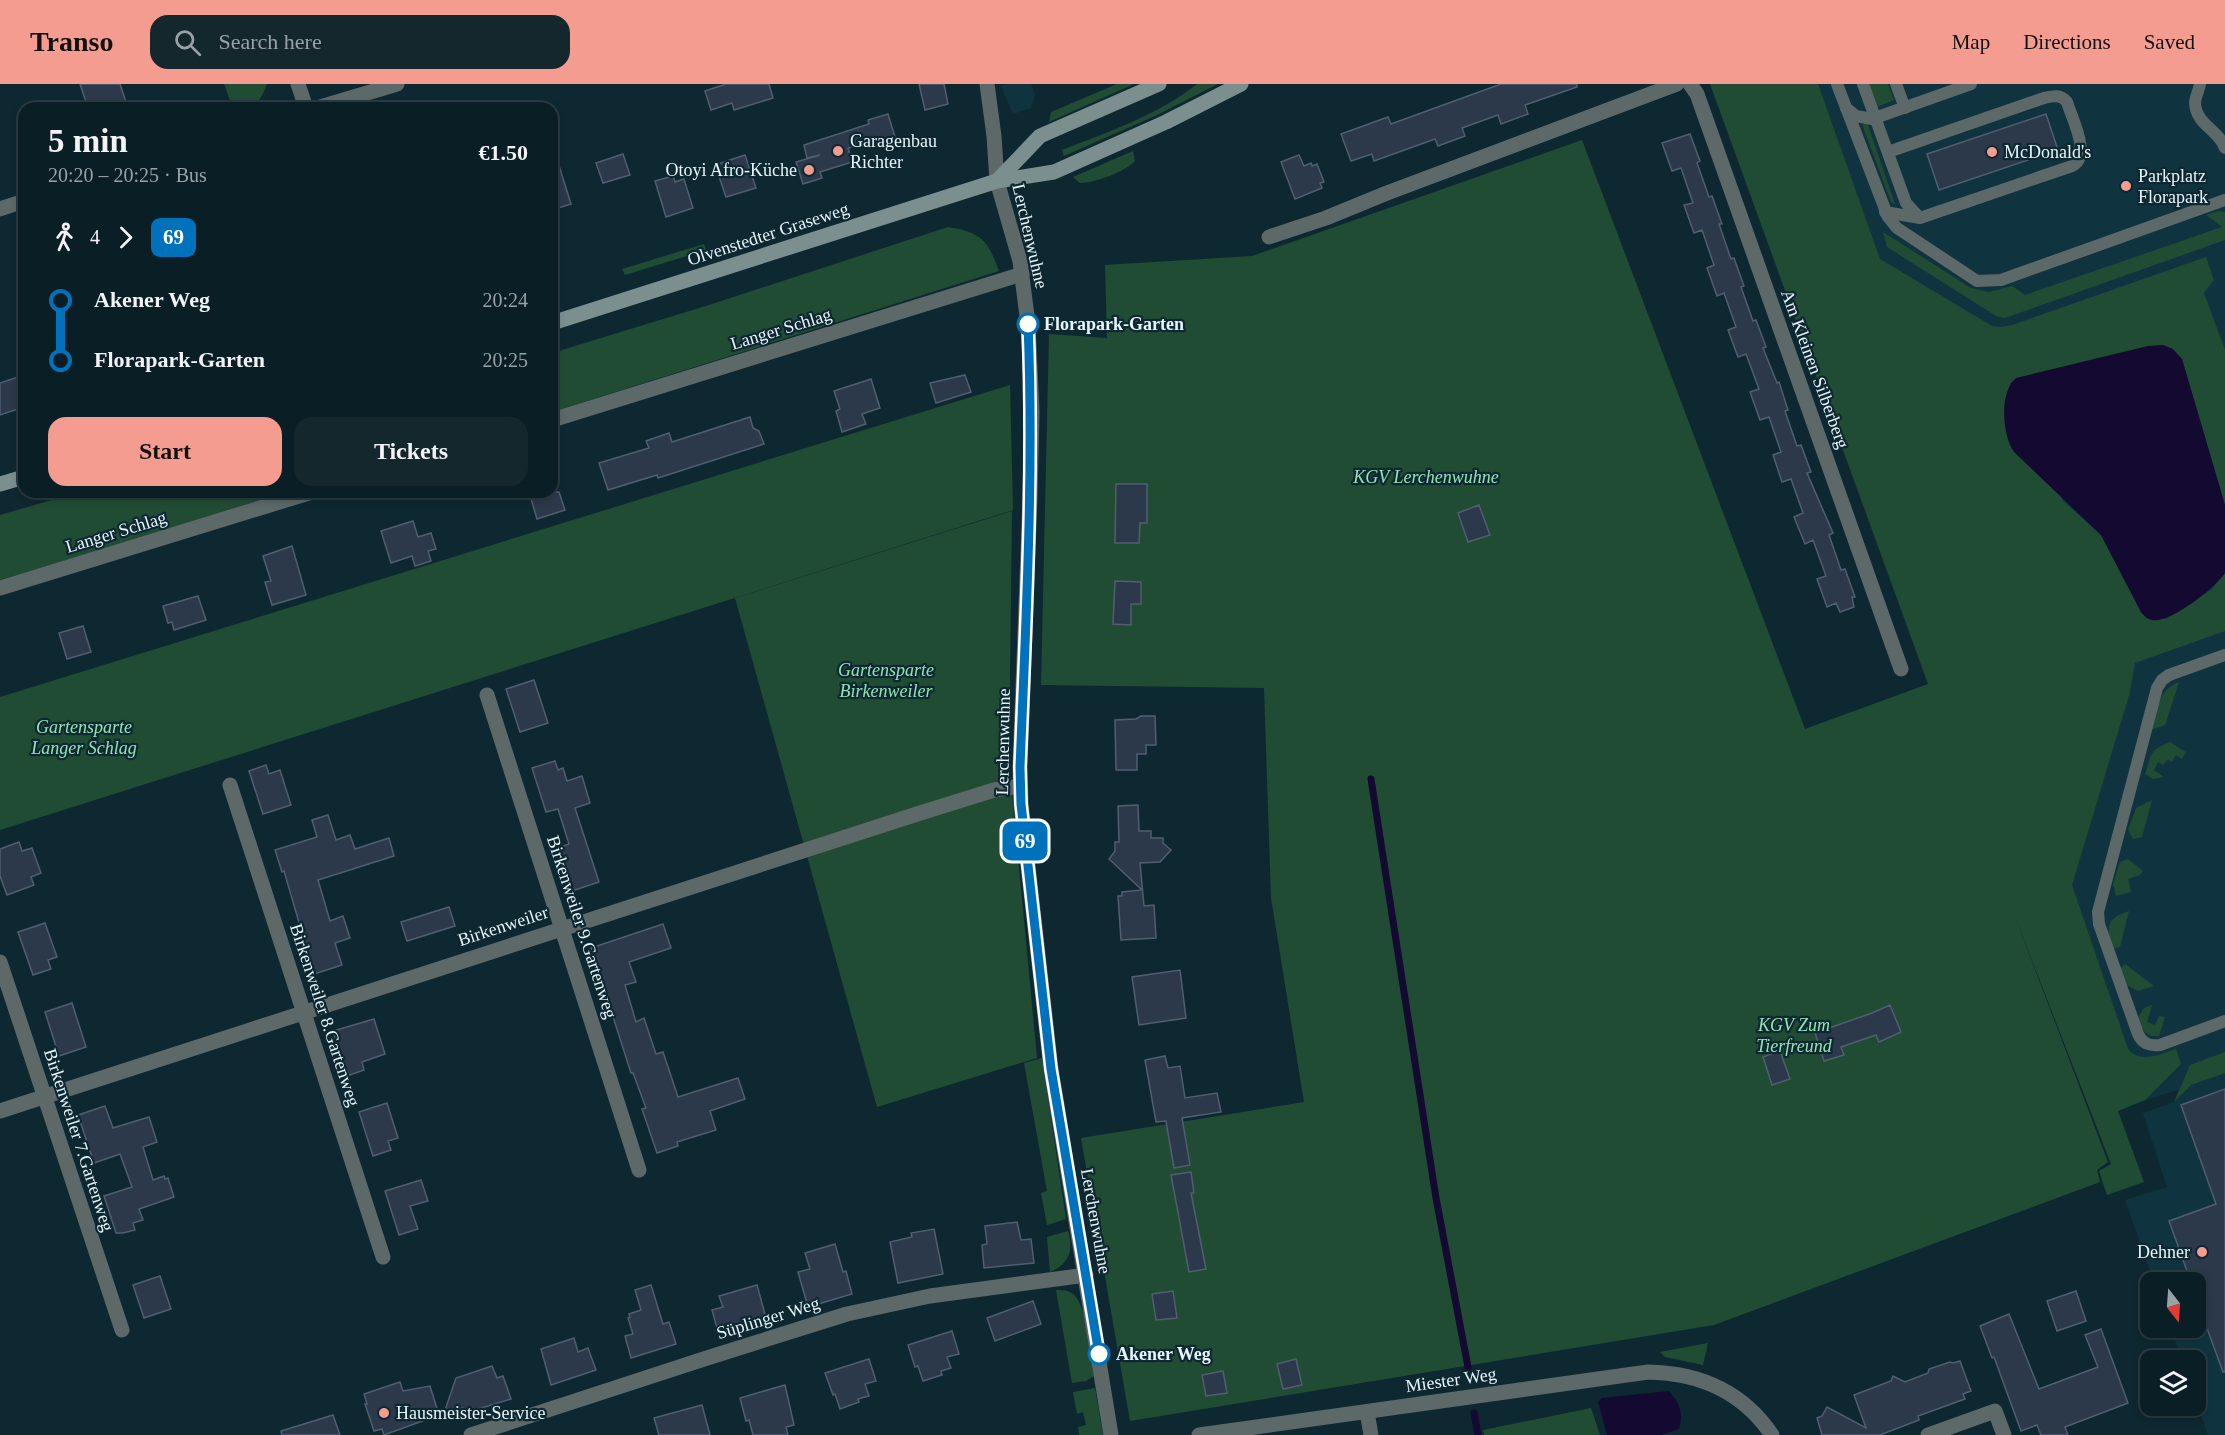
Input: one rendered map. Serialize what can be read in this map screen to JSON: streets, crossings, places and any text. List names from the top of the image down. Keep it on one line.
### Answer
{"streets":{"main road":["Olvenstedter Graseweg"],"street":["Lerchenwuhne","Langer Schlag","Am Kleinen Silberberg","Birkenweiler","Birkenweiler 9.Gartenweg","Birkenweiler 8.Gartenweg","Birkenweiler 7.Gartenweg","Süplinger Weg","Miester Weg"]},"crossings":[["Olvenstedter Graseweg","Lerchenwuhne"],["Lerchenwuhne","Langer Schlag"],["Lerchenwuhne","Birkenweiler"],["Lerchenwuhne","Süplinger Weg"],["Birkenweiler","Birkenweiler 9.Gartenweg"],["Birkenweiler","Birkenweiler 8.Gartenweg"],["Birkenweiler","Birkenweiler 7.Gartenweg"]],"parks":["KGV Lerchenwuhne","Gartensparte Birkenweiler","Gartensparte Langer Schlag","KGV Zum Tierfreund"],"places":["Garagenbau Richter","McDonald's","Otoyi Afro-Küche","Parkplatz Florapark","Florapark-Garten","Dehner","Akener Weg","Hausmeister-Service"],"lines":["bus line 69"],"north":"bottom","page":{"header":"Transo","search":"Search here","nav":["Map","Directions","Saved"],"on_map":"69","heading":["5 min","20:20 – 20:25 · Bus","€1.50"],"legs":["4","69"],"list":[{"name":"Akener Weg","value":"20:24"},{"name":"Florapark-Garten","value":"20:25"}],"buttons":["Start","Tickets"]}}
